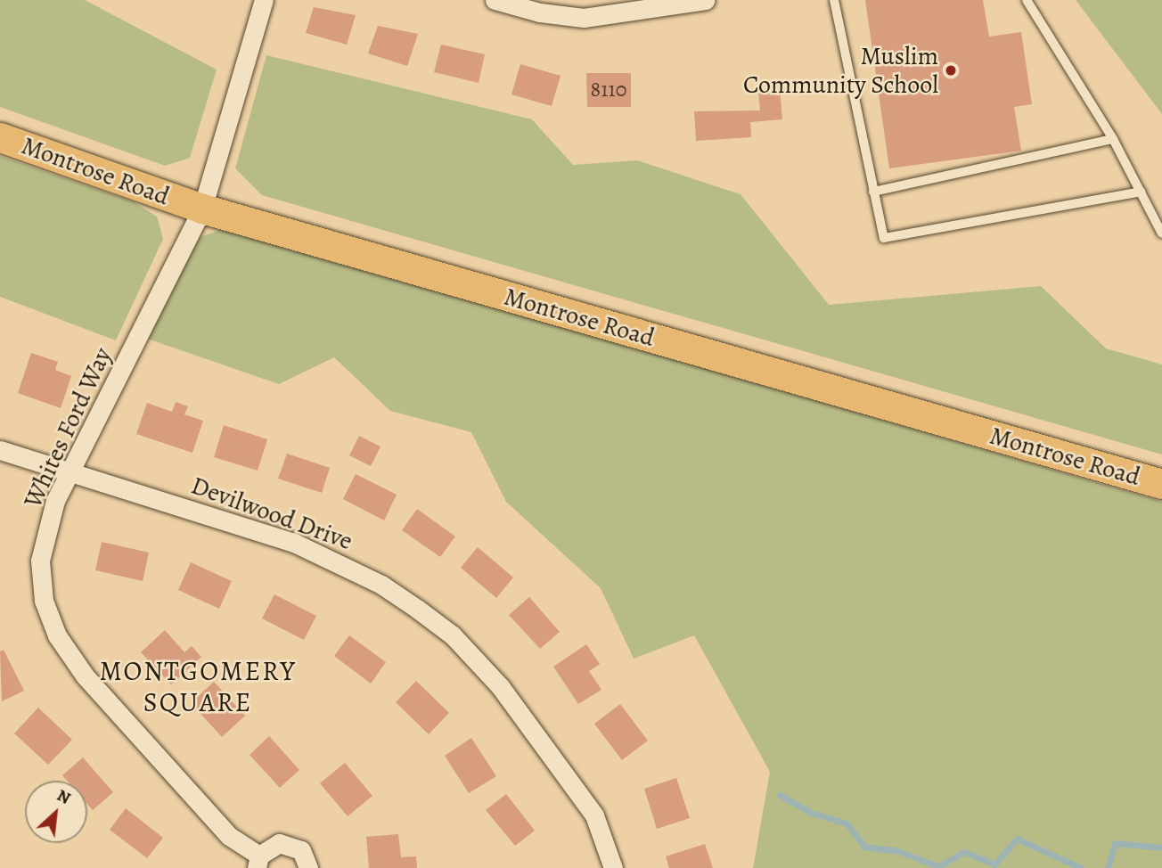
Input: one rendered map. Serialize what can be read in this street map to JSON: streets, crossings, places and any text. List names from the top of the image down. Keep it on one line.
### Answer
{"streets":{"main road":["Montrose Road"],"street":["Whites Ford Way","Devilwood Drive"]},"crossings":[["Montrose Road","Whites Ford Way"],["Whites Ford Way","Devilwood Drive"]],"districts":["MONTGOMERY SQUARE"],"places":["Muslim Community School"],"house_numbers":["8110"],"north":"top right"}
